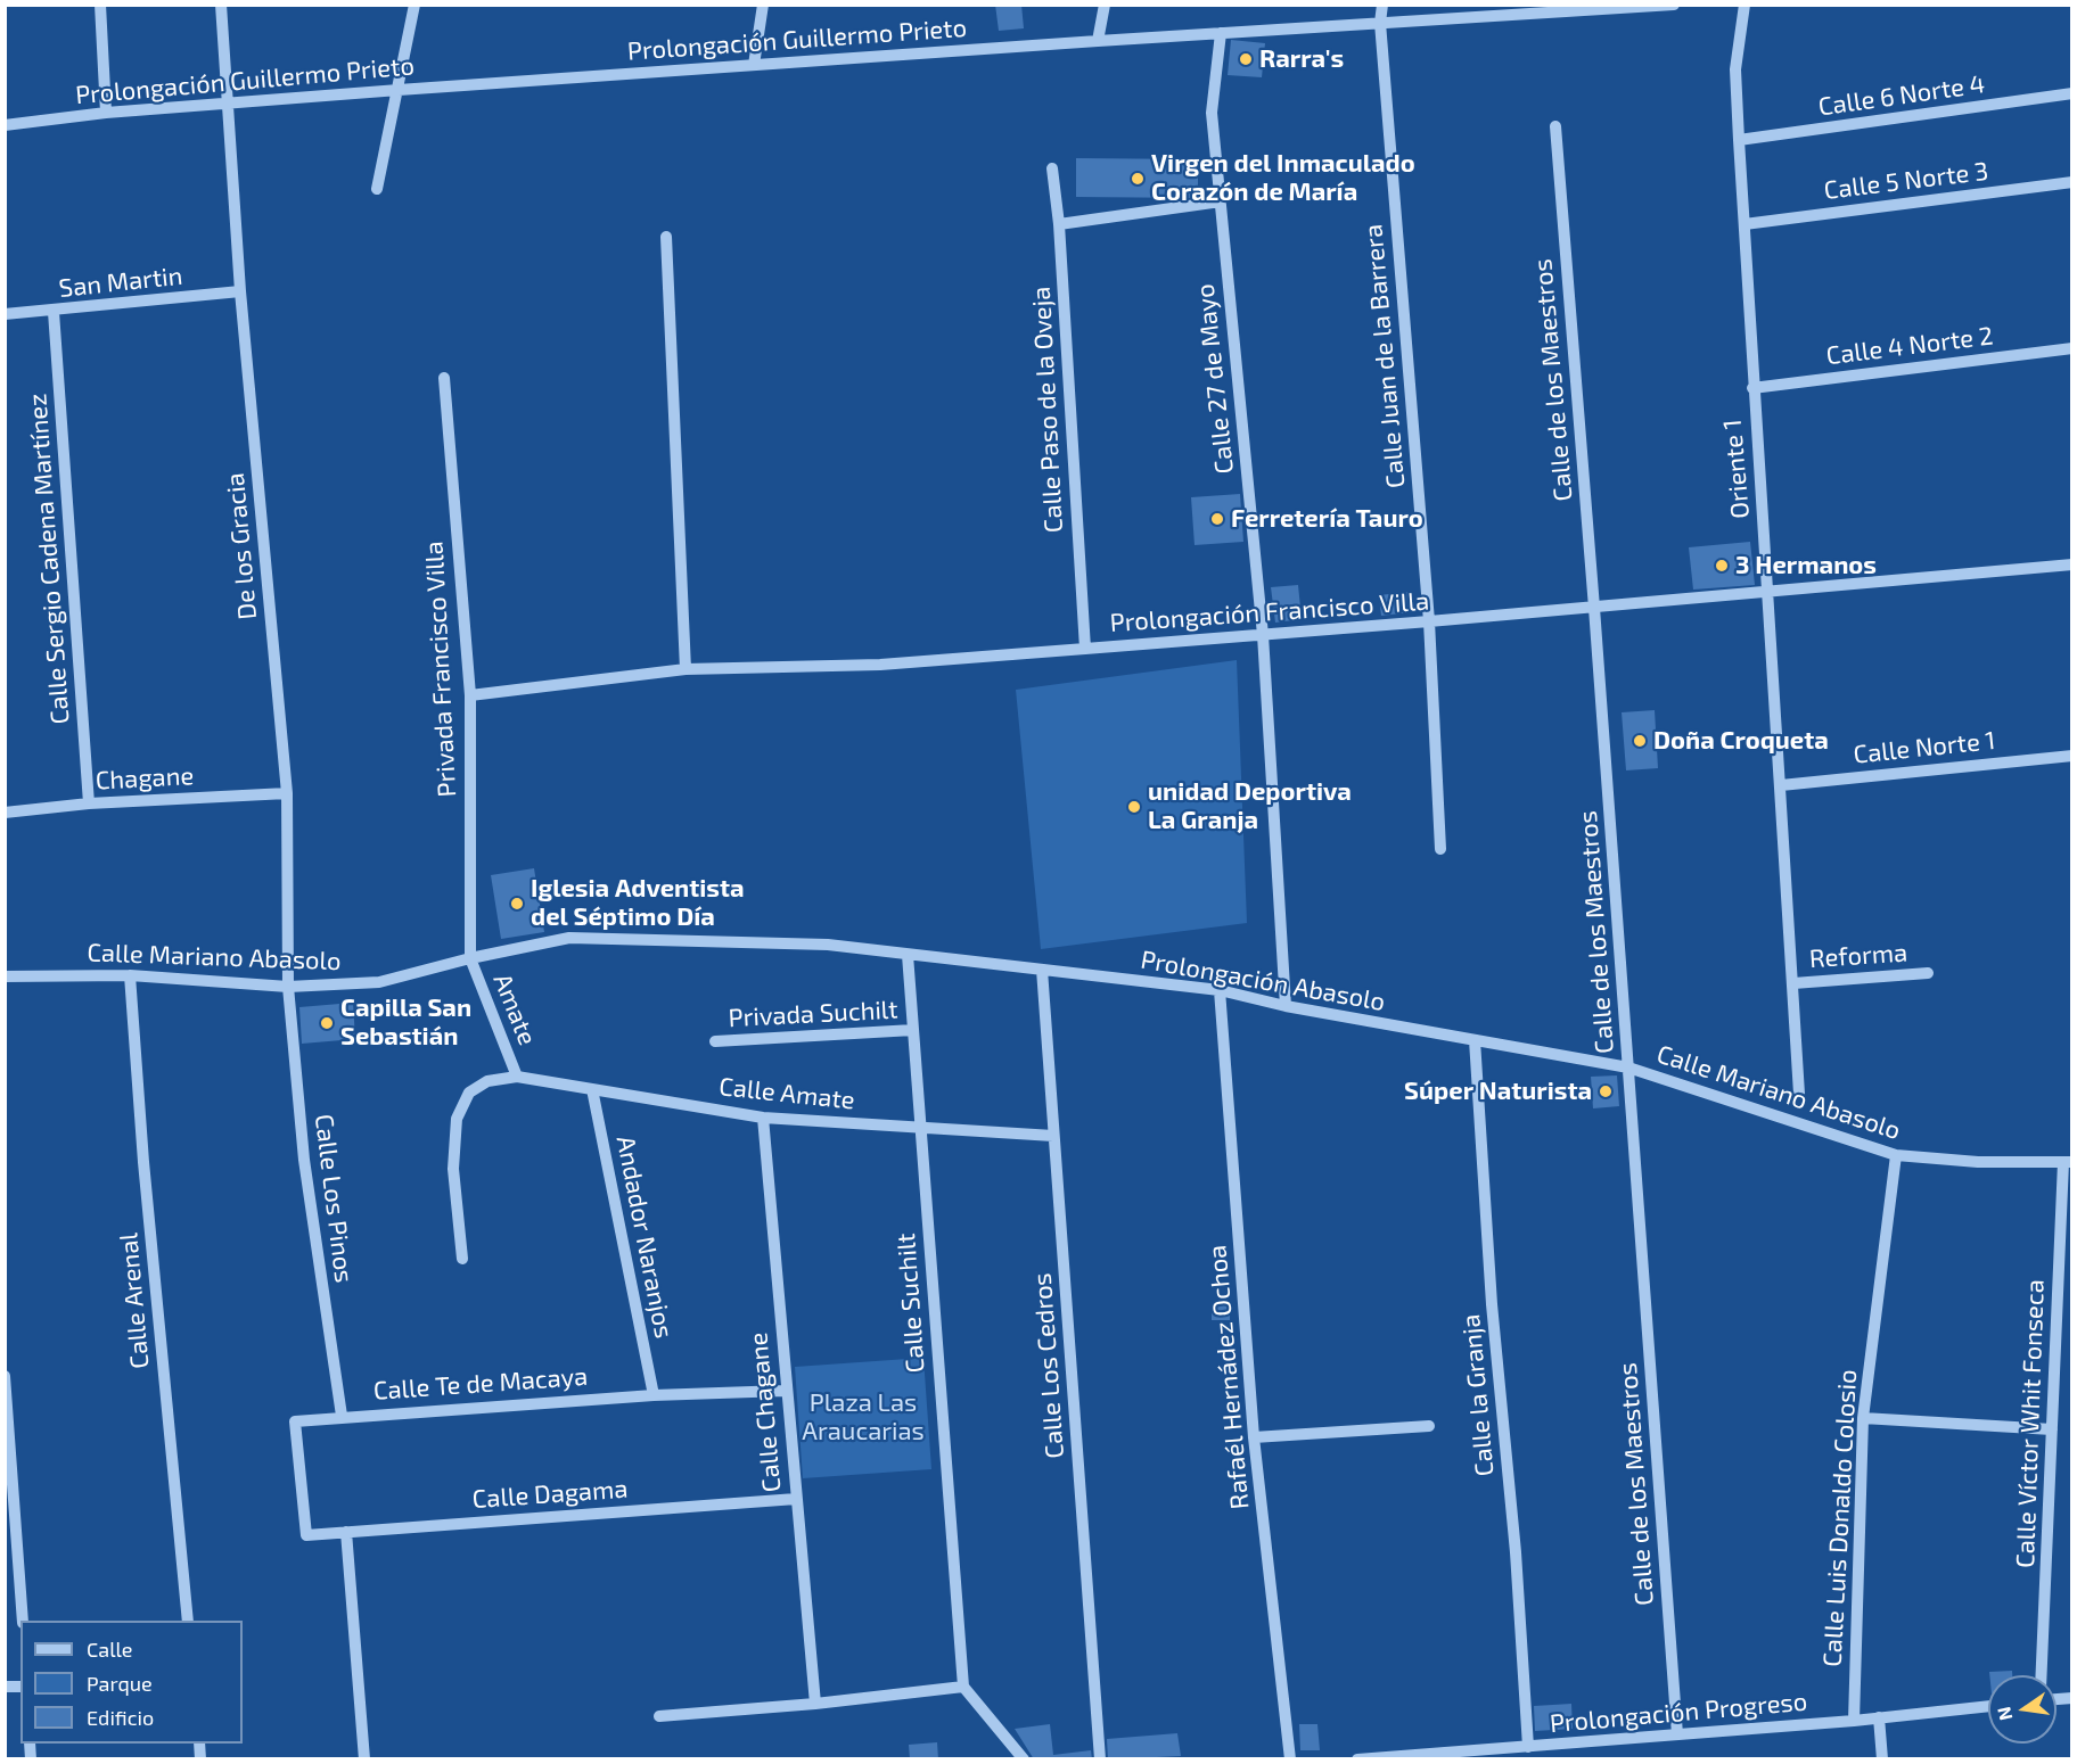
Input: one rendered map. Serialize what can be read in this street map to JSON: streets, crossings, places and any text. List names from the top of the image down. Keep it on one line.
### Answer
{"streets":{"street":["Prolongación Guillermo Prieto","Calle 6 Norte 4","Calle 5 Norte 3","San Martin","Calle 4 Norte 2","Calle Juan de la Barrera","Calle 27 de Mayo","Calle de los Maestros","Calle Paso de la Oveja","Oriente 1","De los Gracia","Calle Sergio Cadena Martínez","Prolongación Francisco Villa","Privada Francisco Villa","Calle Norte 1","Chagane","Reforma","Calle Mariano Abasolo","Prolongación Abasolo","Amate","Privada Suchilt","Calle Amate","Calle Los Pinos","Andador Naranjos","Calle Arenal","Calle Suchilt","Calle Los Cedros","Rafaél Hernádez Ochoa","Calle Te de Macaya","Calle la Granja","Calle Chagane","Calle Víctor Whit Fonseca","Calle Dagama","Calle Luis Donaldo Colosio","Prolongación Progreso"]},"crossings":[["Prolongación Guillermo Prieto","Calle Juan de la Barrera"],["Prolongación Guillermo Prieto","Calle 27 de Mayo"],["Prolongación Guillermo Prieto","De los Gracia"],["Calle 6 Norte 4","Oriente 1"],["Calle 5 Norte 3","Oriente 1"],["San Martin","De los Gracia"],["San Martin","Calle Sergio Cadena Martínez"],["Calle 4 Norte 2","Oriente 1"],["Calle Juan de la Barrera","Prolongación Francisco Villa"],["Calle 27 de Mayo","Prolongación Francisco Villa"],["Calle 27 de Mayo","Prolongación Abasolo"],["Calle de los Maestros","Prolongación Francisco Villa"],["Calle de los Maestros","Calle Mariano Abasolo"],["Calle de los Maestros","Prolongación Progreso"],["Calle Paso de la Oveja","Prolongación Francisco Villa"],["Oriente 1","Prolongación Francisco Villa"],["Oriente 1","Calle Norte 1"],["Oriente 1","Reforma"],["De los Gracia","Chagane"],["De los Gracia","Calle Mariano Abasolo"],["De los Gracia","Calle Los Pinos"],["Calle Sergio Cadena Martínez","Chagane"],["Prolongación Francisco Villa","Privada Francisco Villa"],["Privada Francisco Villa","Calle Mariano Abasolo"],["Privada Francisco Villa","Amate"],["Calle Mariano Abasolo","Prolongación Abasolo"],["Calle Mariano Abasolo","Amate"],["Calle Mariano Abasolo","Calle Los Pinos"],["Calle Mariano Abasolo","Calle Arenal"],["Calle Mariano Abasolo","Calle Suchilt"],["Calle Mariano Abasolo","Calle la Granja"],["Calle Mariano Abasolo","Calle Víctor Whit Fonseca"],["Calle Mariano Abasolo","Calle Luis Donaldo Colosio"],["Prolongación Abasolo","Calle Suchilt"],["Prolongación Abasolo","Calle Los Cedros"],["Prolongación Abasolo","Rafaél Hernádez Ochoa"],["Prolongación Abasolo","Calle la Granja"],["Amate","Calle Amate"],["Privada Suchilt","Calle Suchilt"],["Calle Amate","Andador Naranjos"],["Calle Amate","Calle Suchilt"],["Calle Amate","Calle Los Cedros"],["Calle Amate","Calle Chagane"],["Calle Los Pinos","Calle Te de Macaya"],["Andador Naranjos","Calle Te de Macaya"],["Calle Te de Macaya","Calle Chagane"],["Calle Te de Macaya","Calle Dagama"],["Calle la Granja","Prolongación Progreso"],["Calle Chagane","Calle Dagama"],["Calle Luis Donaldo Colosio","Prolongación Progreso"]],"parks":["Plaza Las Araucarias"],"places":["Rarra's","Virgen del Inmaculado Corazón de María","Ferretería Tauro","3 Hermanos","Doña Croqueta","unidad Deportiva La Granja","Iglesia Adventista del Séptimo Día","Capilla San Sebastián","Súper Naturista"],"legend":["Calle","Parque","Edificio"],"north":"left"}
